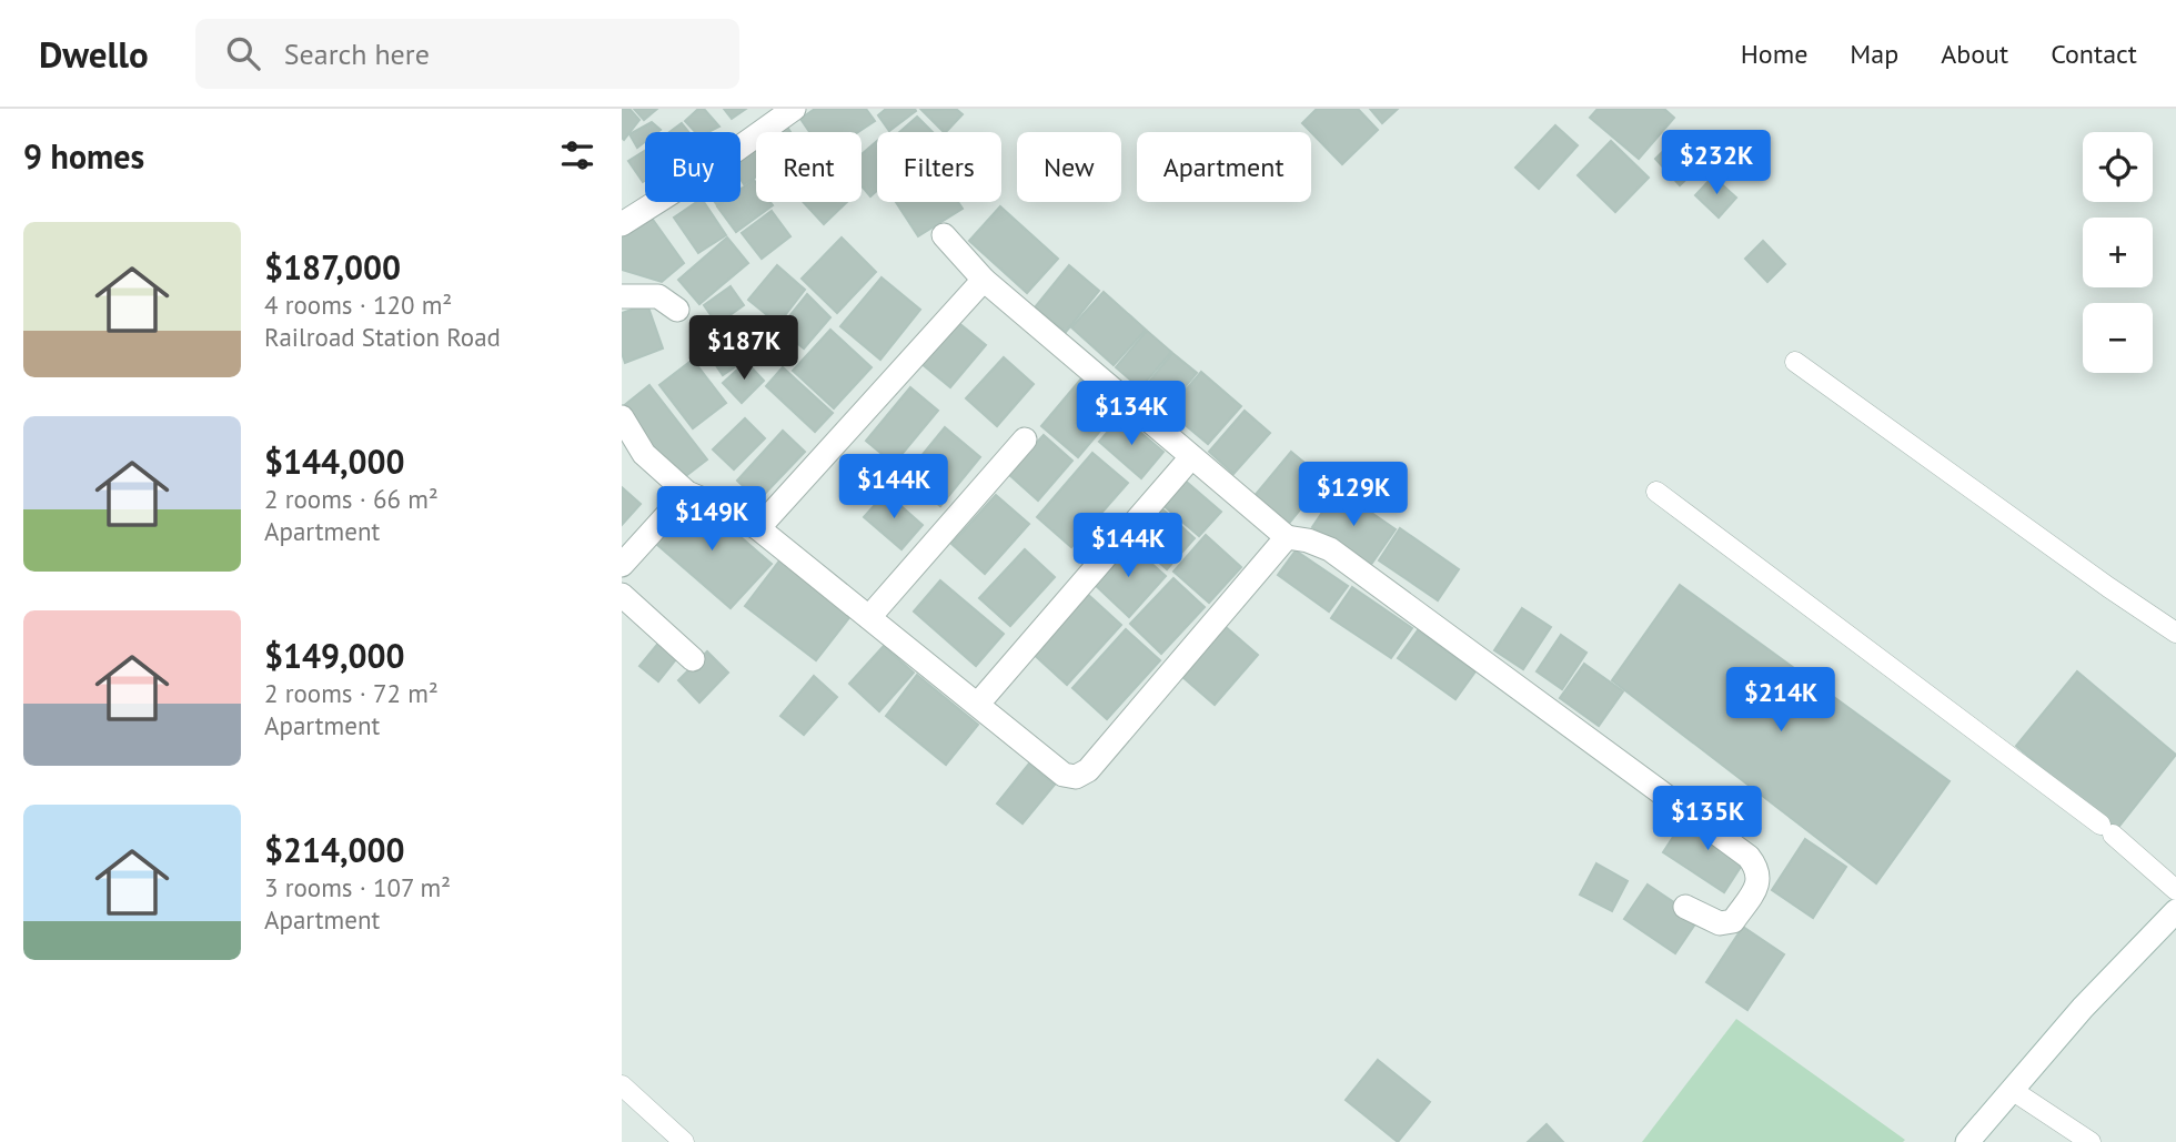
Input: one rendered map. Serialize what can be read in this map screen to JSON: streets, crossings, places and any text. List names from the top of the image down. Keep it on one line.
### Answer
{"page":{"header":"Dwello","search":"Search here","nav":["Home","Map","About","Contact"],"heading":"9 homes","price":["$232K","$187K","$134K","$144K","$129K","$149K","$144K","$214K","$135K"],"map_buttons":["+","−"],"chip":["Buy","Rent","Filters","New","Apartment"],"list":[{"name":"$187,000","note":"4 rooms · 120 m² · Railroad Station Road"},{"name":"$144,000","note":"2 rooms · 66 m² · Apartment"},{"name":"$149,000","note":"2 rooms · 72 m² · Apartment"},{"name":"$214,000","note":"3 rooms · 107 m² · Apartment"}]}}
